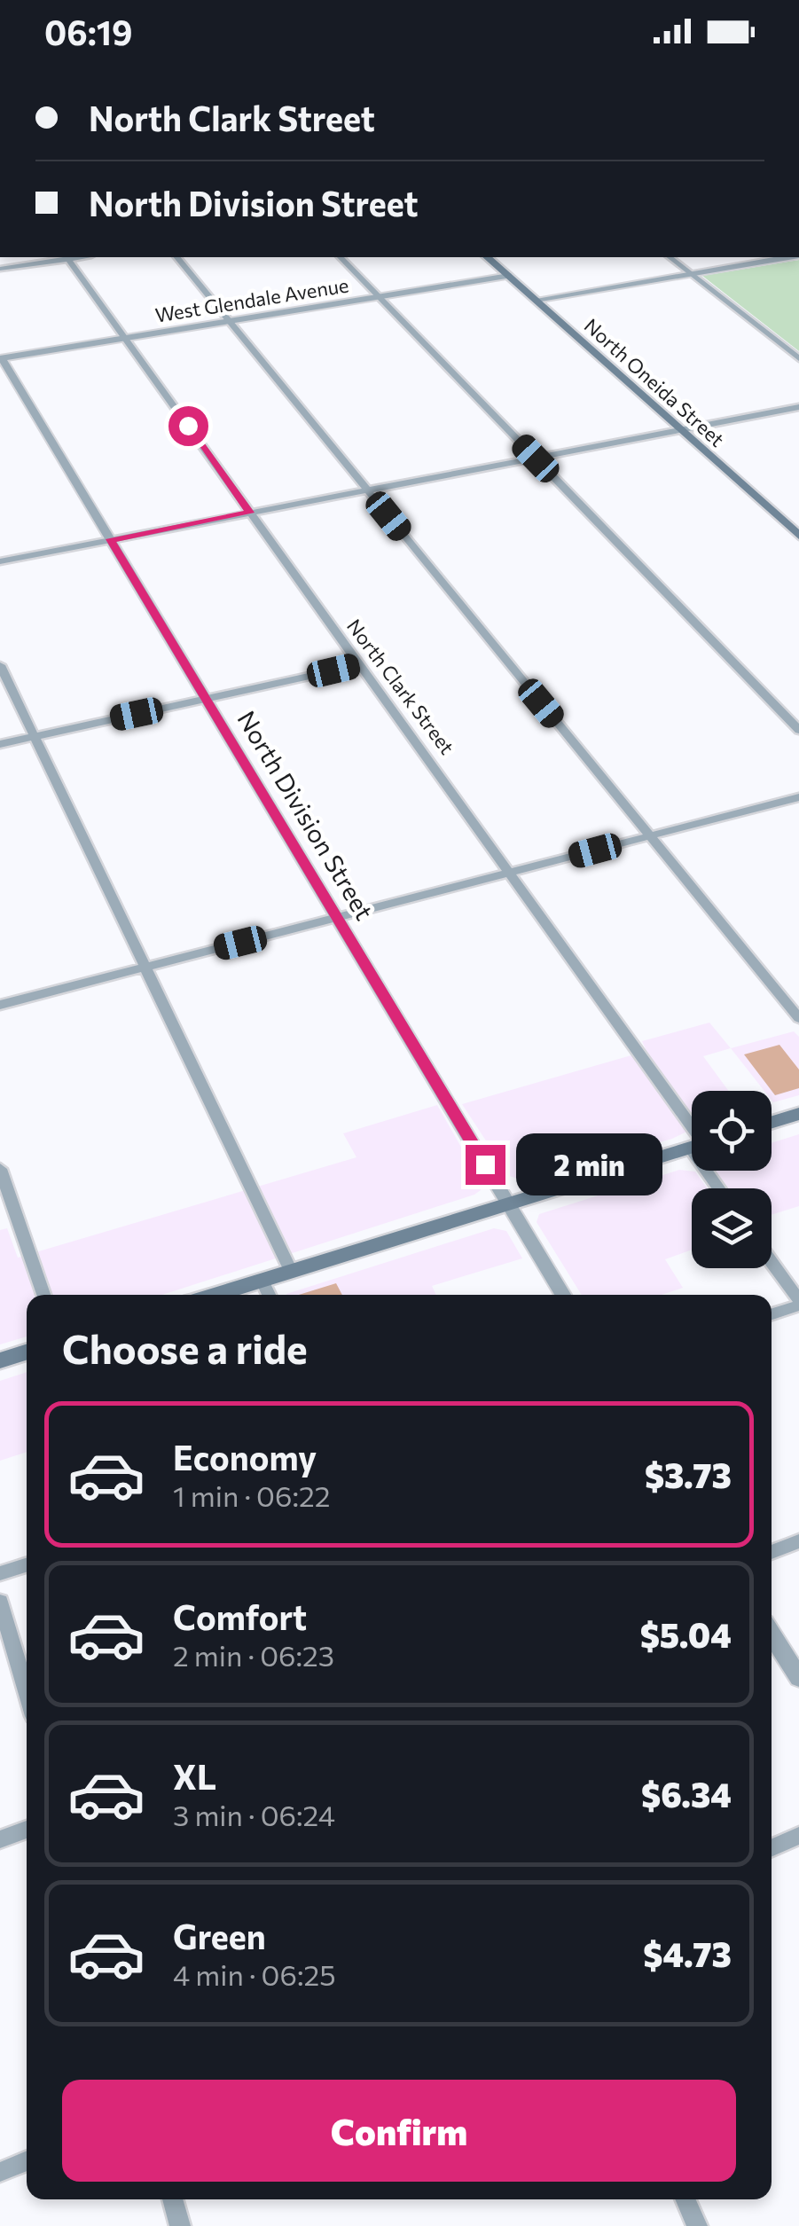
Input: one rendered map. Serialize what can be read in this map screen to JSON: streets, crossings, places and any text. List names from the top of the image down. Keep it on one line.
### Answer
{"streets":{"main road":["North Oneida Street"],"street":["West Glendale Avenue","North Clark Street","North Division Street"]},"crossings":[["West Glendale Avenue","North Oneida Street"],["West Glendale Avenue","North Clark Street"],["West Glendale Avenue","North Division Street"]],"page":{"status":"06:19","banner":["North Clark Street","North Division Street"],"bubble":"2 min","heading":"Choose a ride","list":[{"name":"Economy","note":"1 min · 06:22","value":"$3.73"},{"name":"Comfort","note":"2 min · 06:23","value":"$5.04"},{"name":"XL","note":"3 min · 06:24","value":"$6.34"},{"name":"Green","note":"4 min · 06:25","value":"$4.73"}],"buttons":"Confirm"}}
